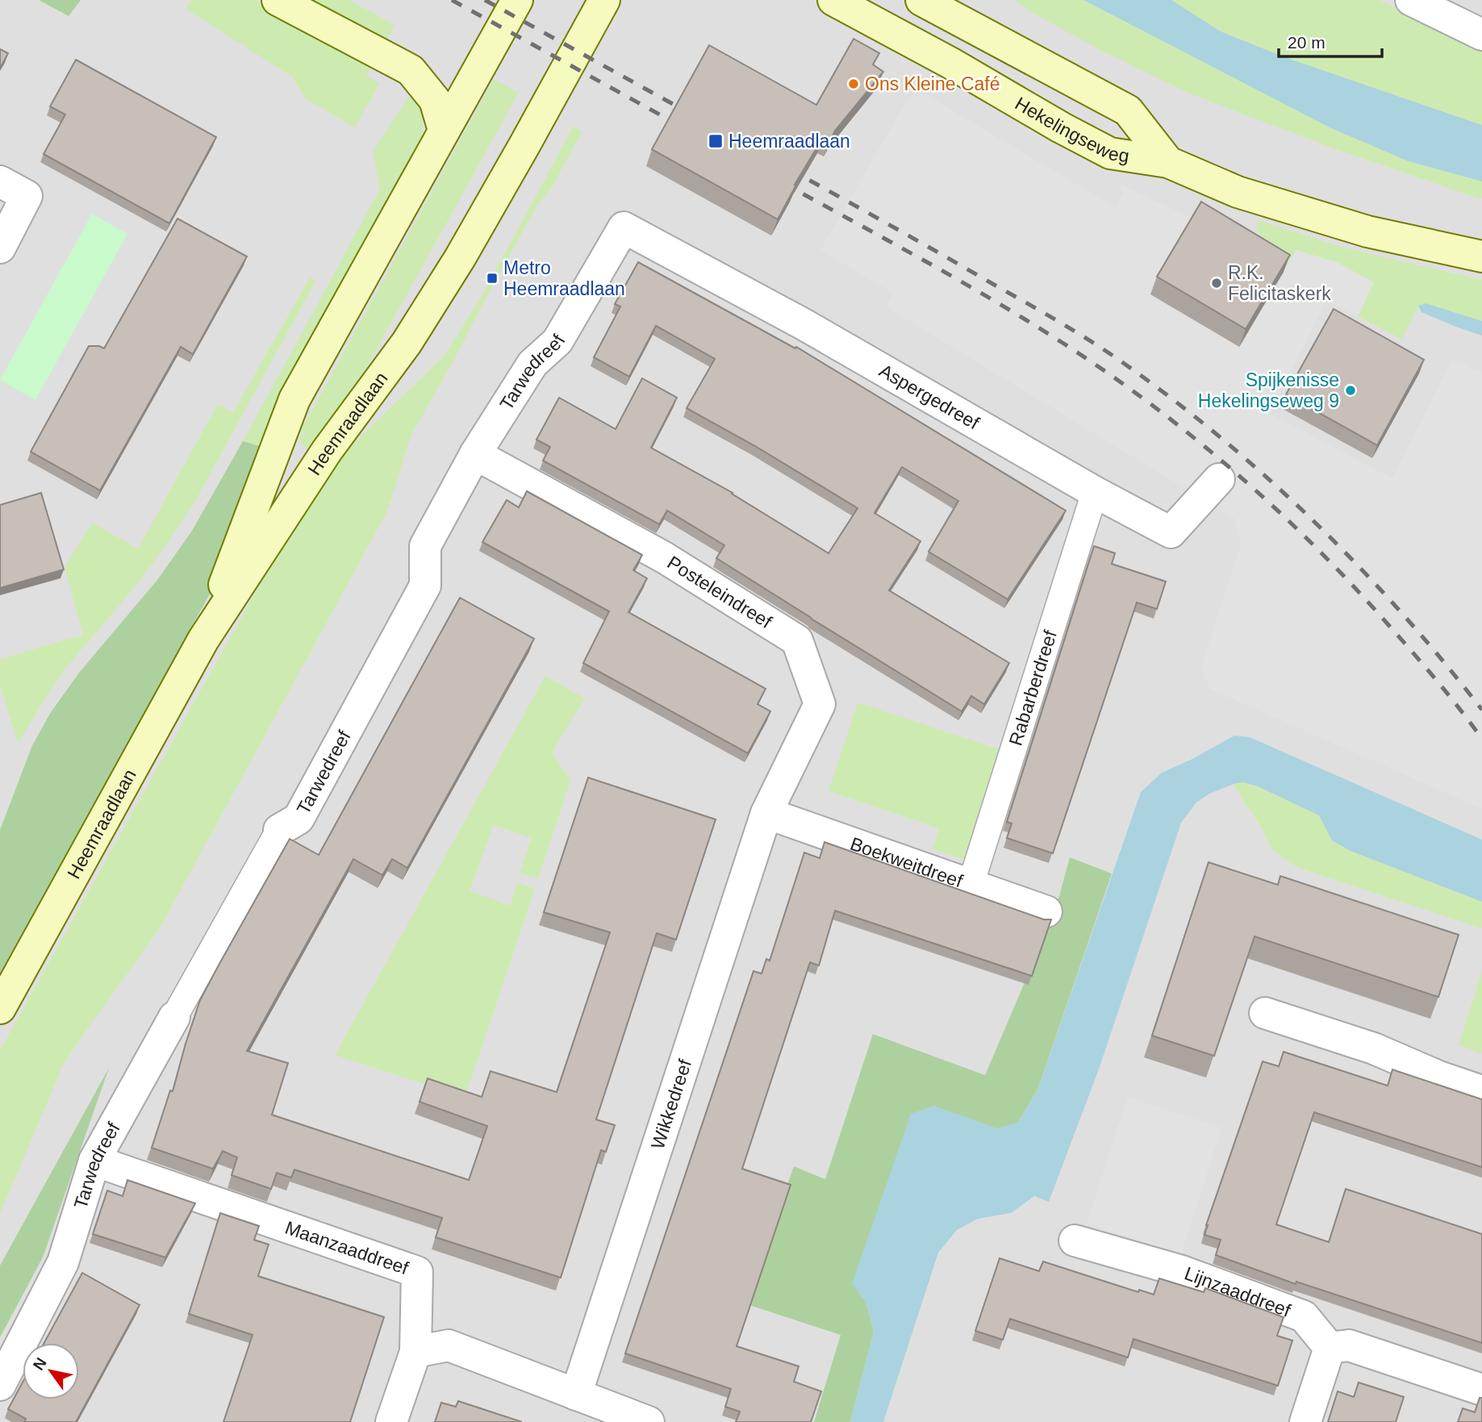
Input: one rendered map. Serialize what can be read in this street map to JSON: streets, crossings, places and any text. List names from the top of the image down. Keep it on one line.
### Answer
{"streets":{"main road":["Hekelingseweg","Heemraadlaan"],"street":["Tarwedreef","Aspergedreef","Posteleindreef","Rabarberdreef","Boekweitdreef","Wikkedreef","Maanzaaddreef","Lijnzaaddreef"]},"crossings":[["Tarwedreef","Aspergedreef"],["Tarwedreef","Posteleindreef"],["Tarwedreef","Maanzaaddreef"],["Aspergedreef","Rabarberdreef"],["Posteleindreef","Boekweitdreef"],["Posteleindreef","Wikkedreef"],["Rabarberdreef","Boekweitdreef"],["Boekweitdreef","Wikkedreef"]],"places":{"other":["Ons Kleine Café","R.K. Felicitaskerk","Spijkenisse Hekelingseweg 9"],"transit":["Heemraadlaan","Metro Heemraadlaan"]},"scale_bar":"20 m","north":"top left"}
